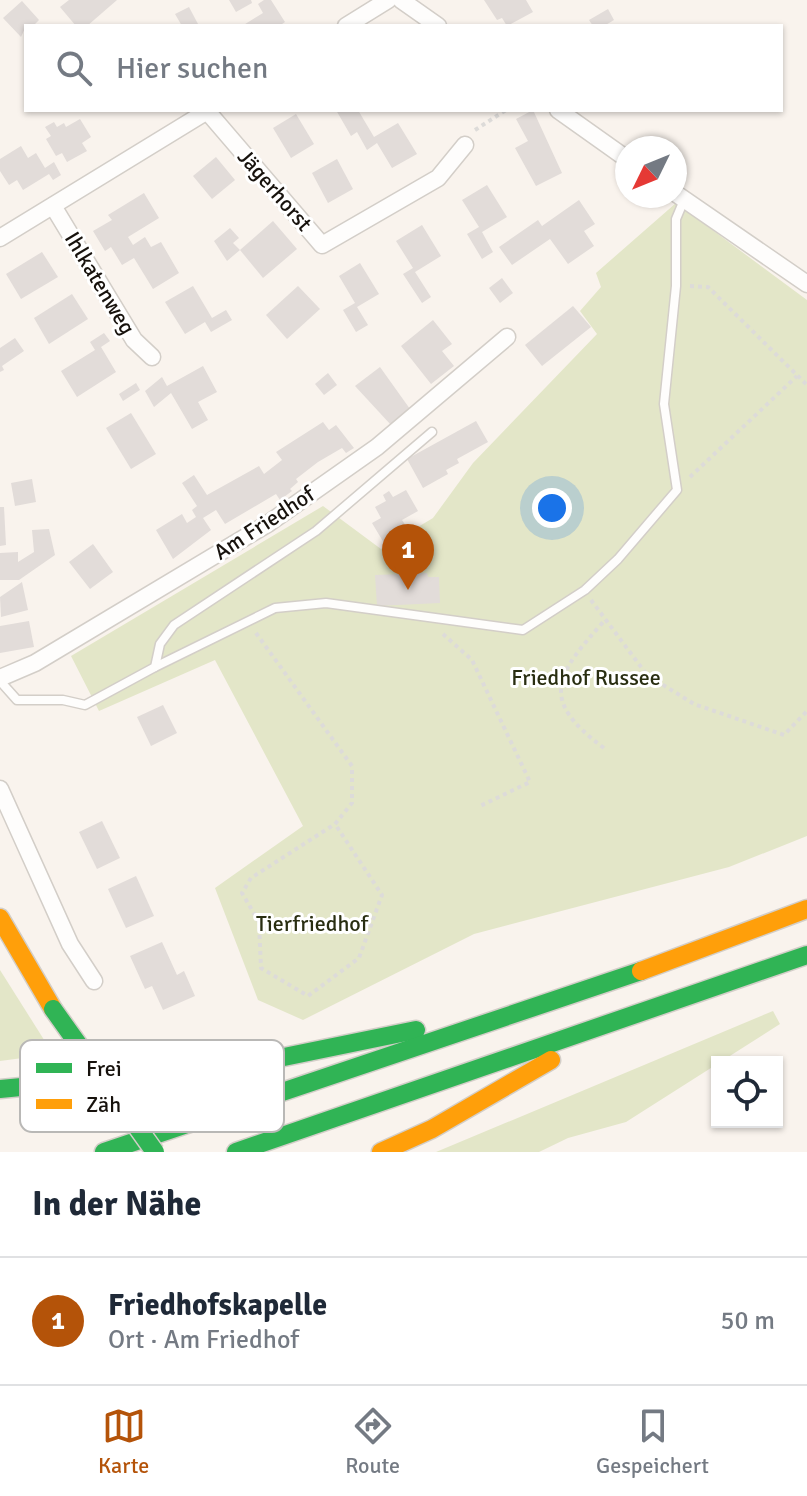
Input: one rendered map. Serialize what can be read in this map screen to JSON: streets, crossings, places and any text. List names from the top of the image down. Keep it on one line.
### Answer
{"streets":{"street":["Jägerhorst","Ihlkatenweg","Am Friedhof"]},"parks":["Friedhof Russee","Tierfriedhof"],"legend":["Frei","Zäh"],"north":"bottom left","page":{"search":"Hier suchen","pins":"1","heading":"In der Nähe","list":[{"mark":"1","name":"Friedhofskapelle","note":"Ort · Am Friedhof","value":"50 m"}],"nav":["Karte","Route","Gespeichert"]}}
